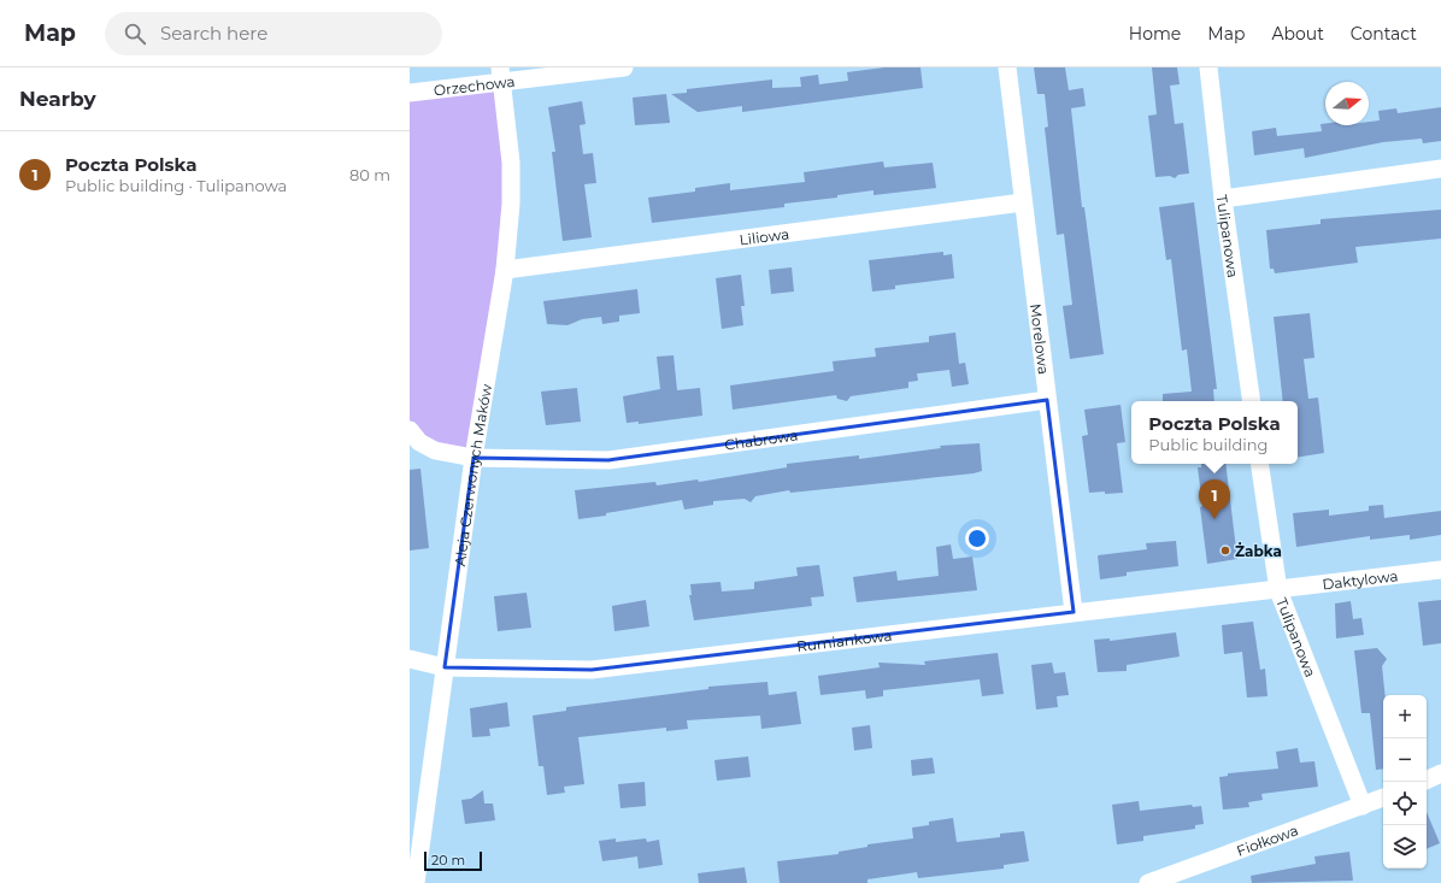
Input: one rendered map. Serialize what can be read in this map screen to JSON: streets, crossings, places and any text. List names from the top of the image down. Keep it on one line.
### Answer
{"streets":{"street":["Orzechowa","Liliowa","Tulipanowa","Morelowa","Chabrowa","Aleja Czerwonych Maków","Daktylowa","Rumiankowa","Fiołkowa"]},"crossings":[["Orzechowa","Aleja Czerwonych Maków"],["Liliowa","Morelowa"],["Liliowa","Aleja Czerwonych Maków"],["Tulipanowa","Daktylowa"],["Tulipanowa","Rumiankowa"],["Tulipanowa","Fiołkowa"],["Morelowa","Chabrowa"],["Morelowa","Rumiankowa"],["Chabrowa","Aleja Czerwonych Maków"],["Aleja Czerwonych Maków","Rumiankowa"],["Daktylowa","Rumiankowa"]],"places":["Żabka"],"scale_bar":"20 m","north":"right","page":{"header":"Map","search":"Search here","nav":["Home","Map","About","Contact"],"heading":"Nearby","list":[{"mark":"1","name":"Poczta Polska","note":"Public building · Tulipanowa","value":"80 m"}],"popup":["Poczta Polska","Public building"],"pins":"1","map_buttons":["+","−"],"scale":"20 m"}}
